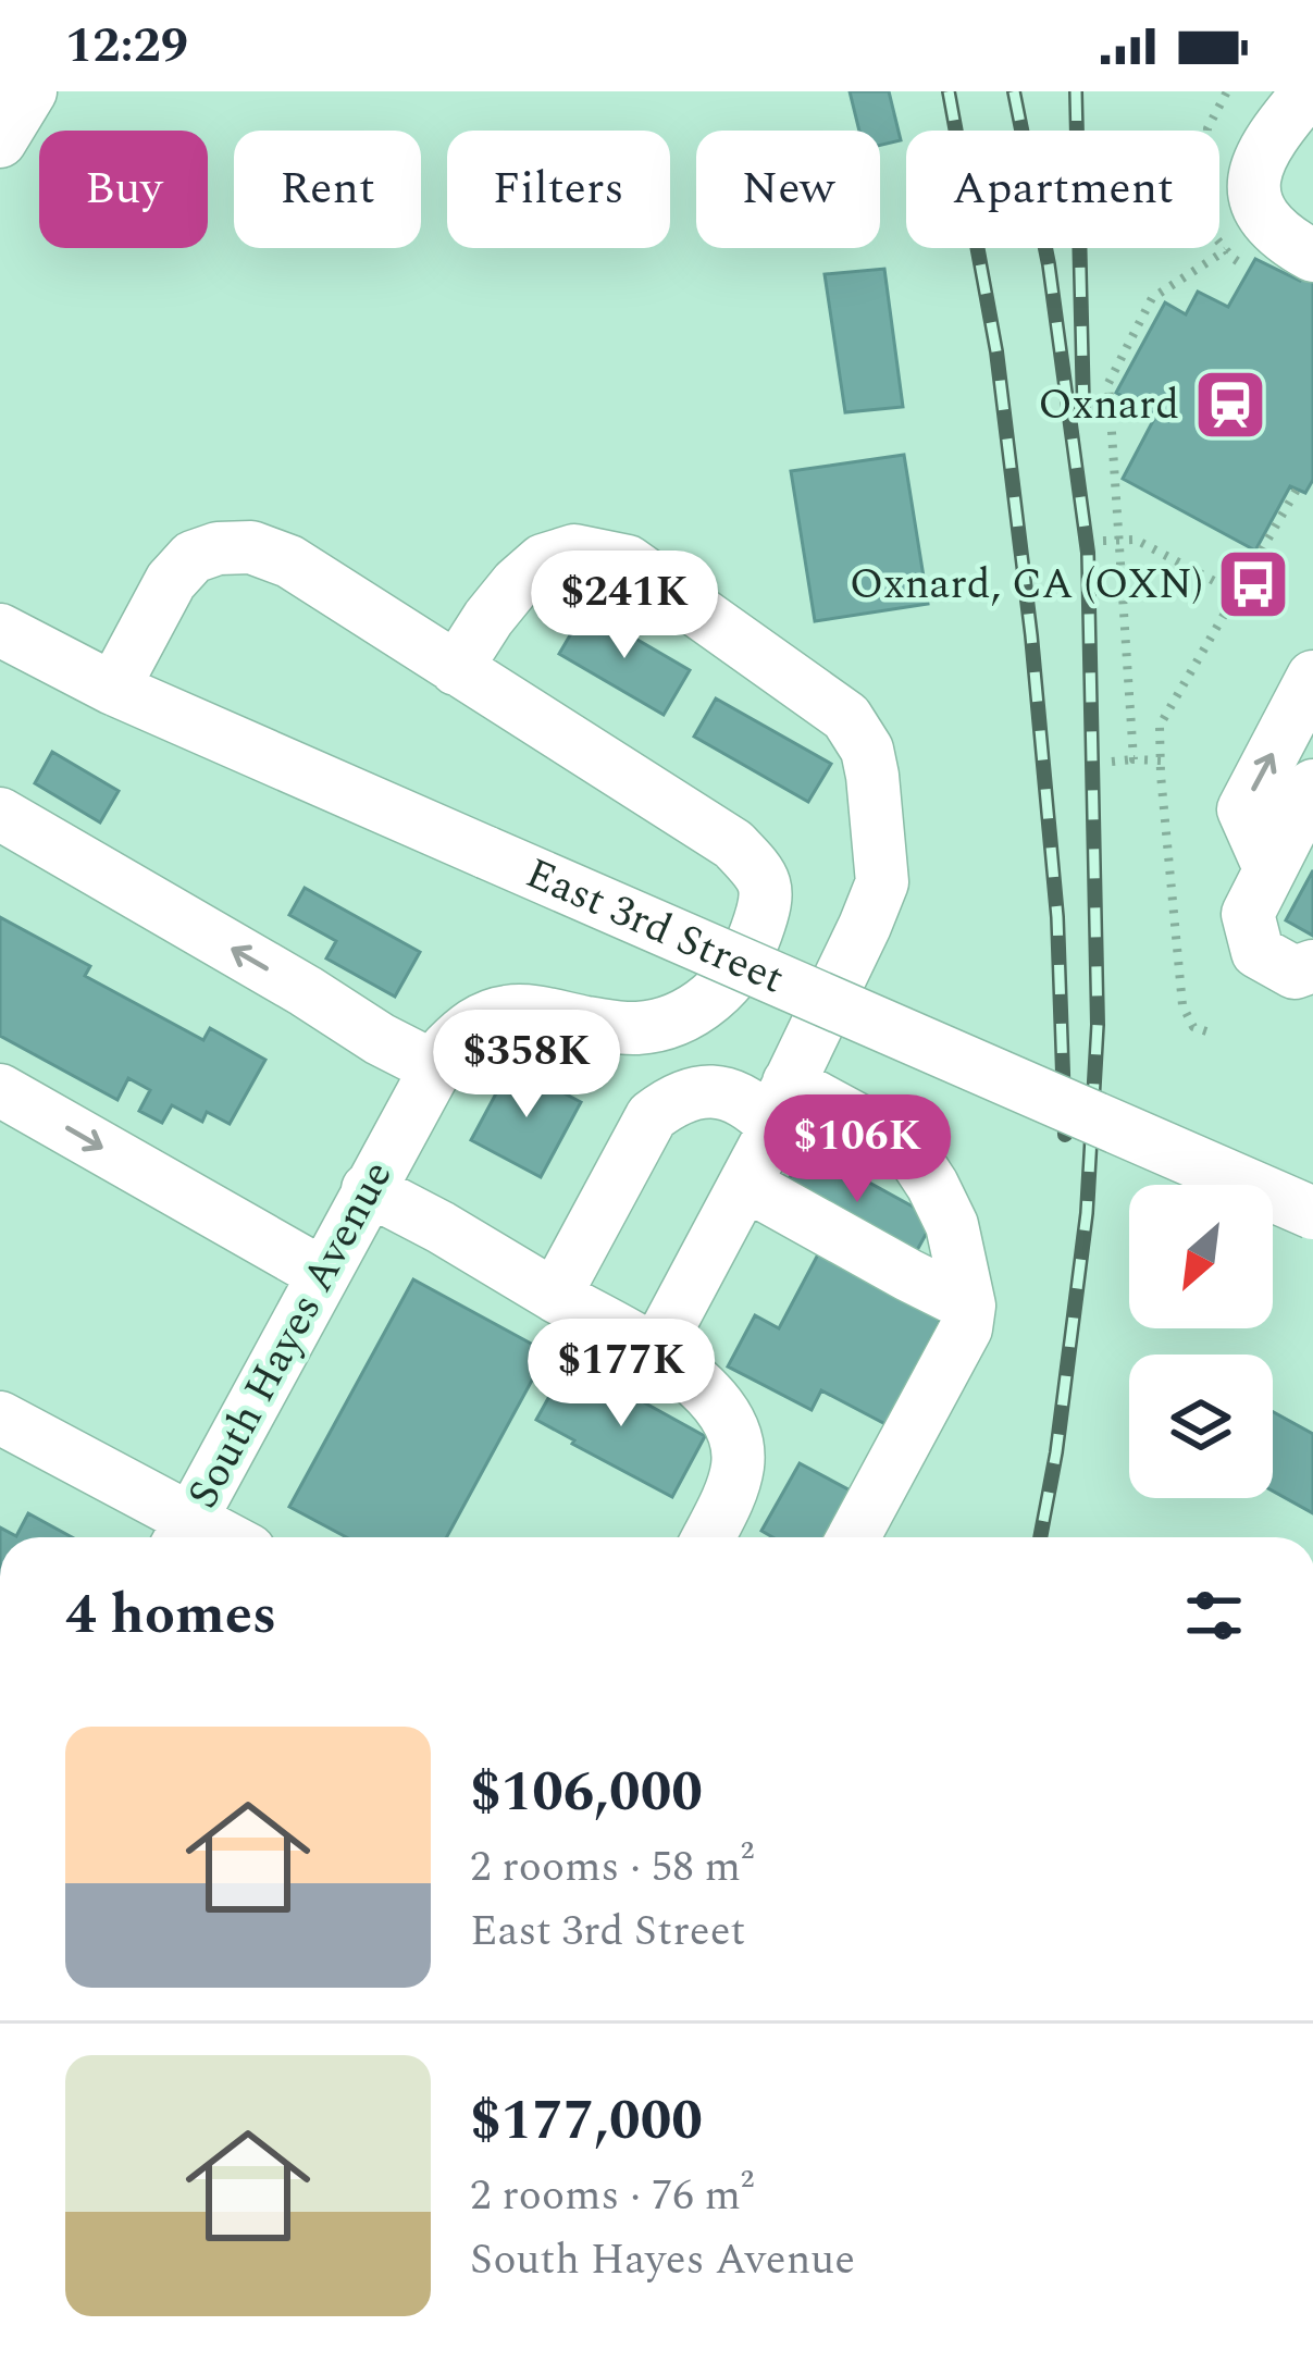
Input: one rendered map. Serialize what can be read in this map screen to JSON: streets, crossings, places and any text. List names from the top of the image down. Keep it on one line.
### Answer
{"streets":{"street":["East 3rd Street","South Hayes Avenue"]},"places":{"station":["Oxnard"],"bus stop":["Oxnard, CA (OXN)"]},"north":"bottom left","page":{"status":"12:29","chip":["Buy","Rent","Filters","New","Apartment"],"price":["$241K","$358K","$106K","$177K"],"heading":"4 homes","list":[{"name":"$106,000","note":"2 rooms · 58 m² · East 3rd Street"},{"name":"$177,000","note":"2 rooms · 76 m² · South Hayes Avenue"}]}}
